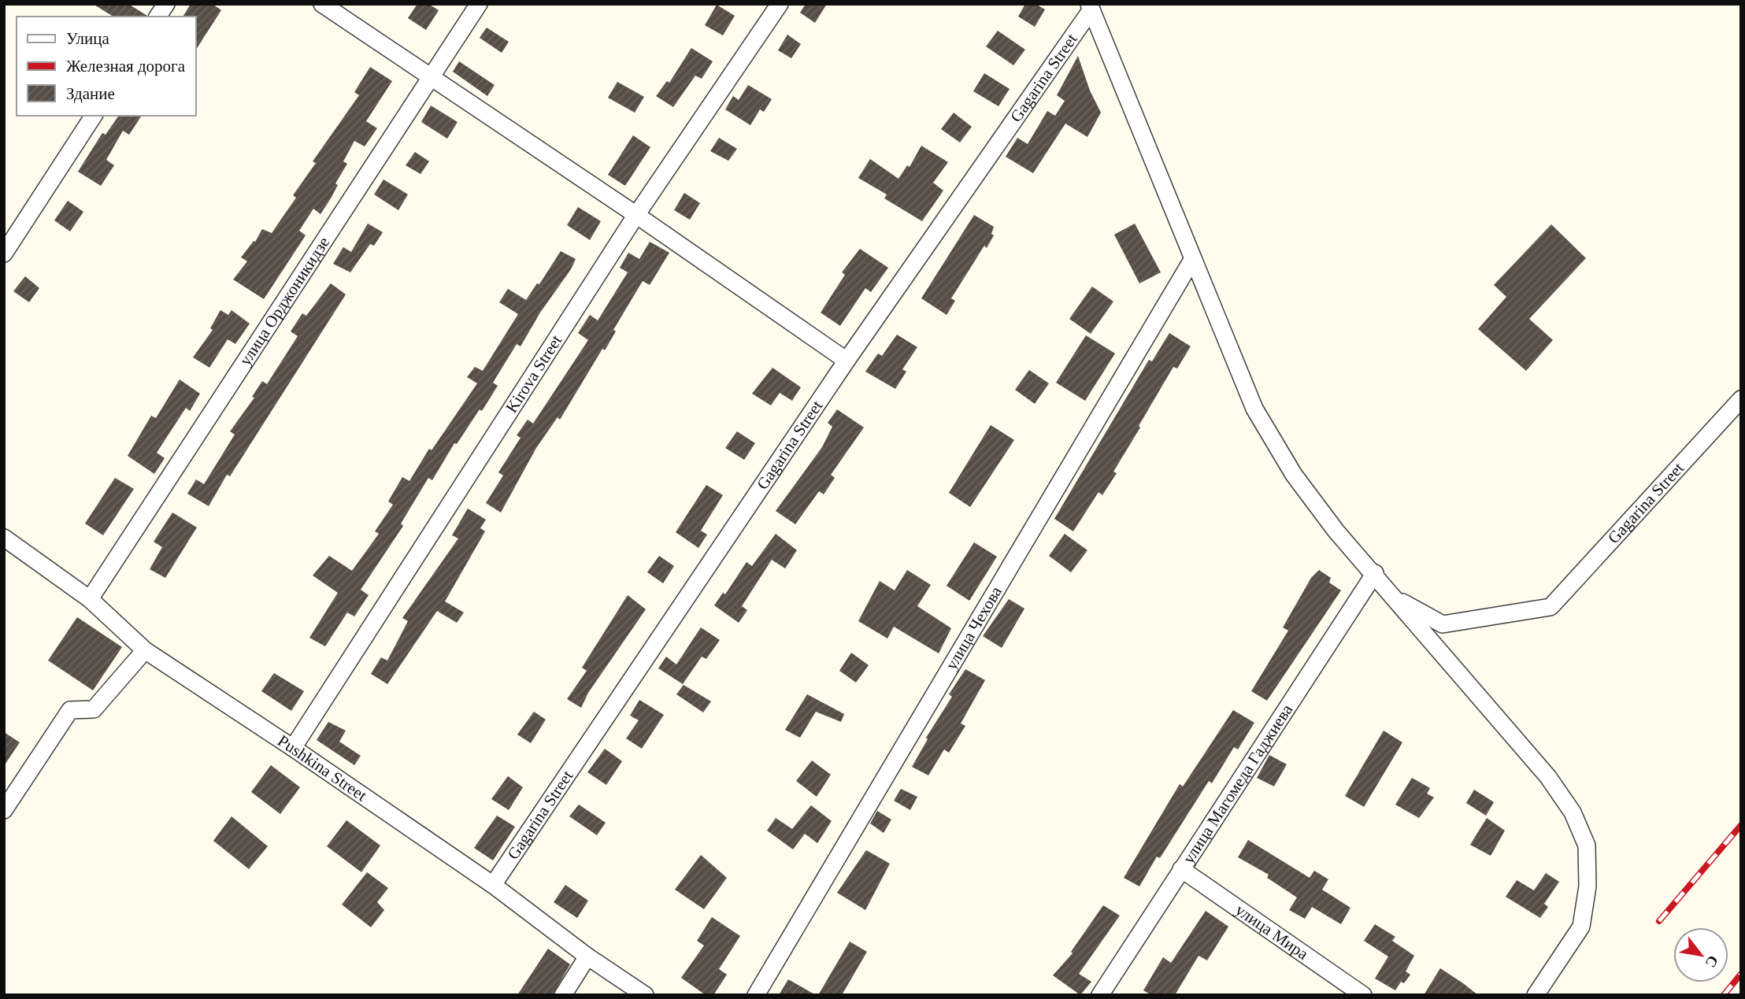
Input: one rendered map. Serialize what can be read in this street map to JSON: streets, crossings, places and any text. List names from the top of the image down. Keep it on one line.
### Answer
{"streets":{"street":["Gagarina Street","улица Орджоникидзе","Kirova Street","улица Чехова","Pushkina Street","улица Магомеда Гаджиева","улица Мира"]},"crossings":[["Gagarina Street","Pushkina Street"],["улица Орджоникидзе","Pushkina Street"],["Kirova Street","Pushkina Street"],["улица Магомеда Гаджиева","улица Мира"]],"legend":["Улица","Железная дорога","Здание"],"north":"bottom right"}
